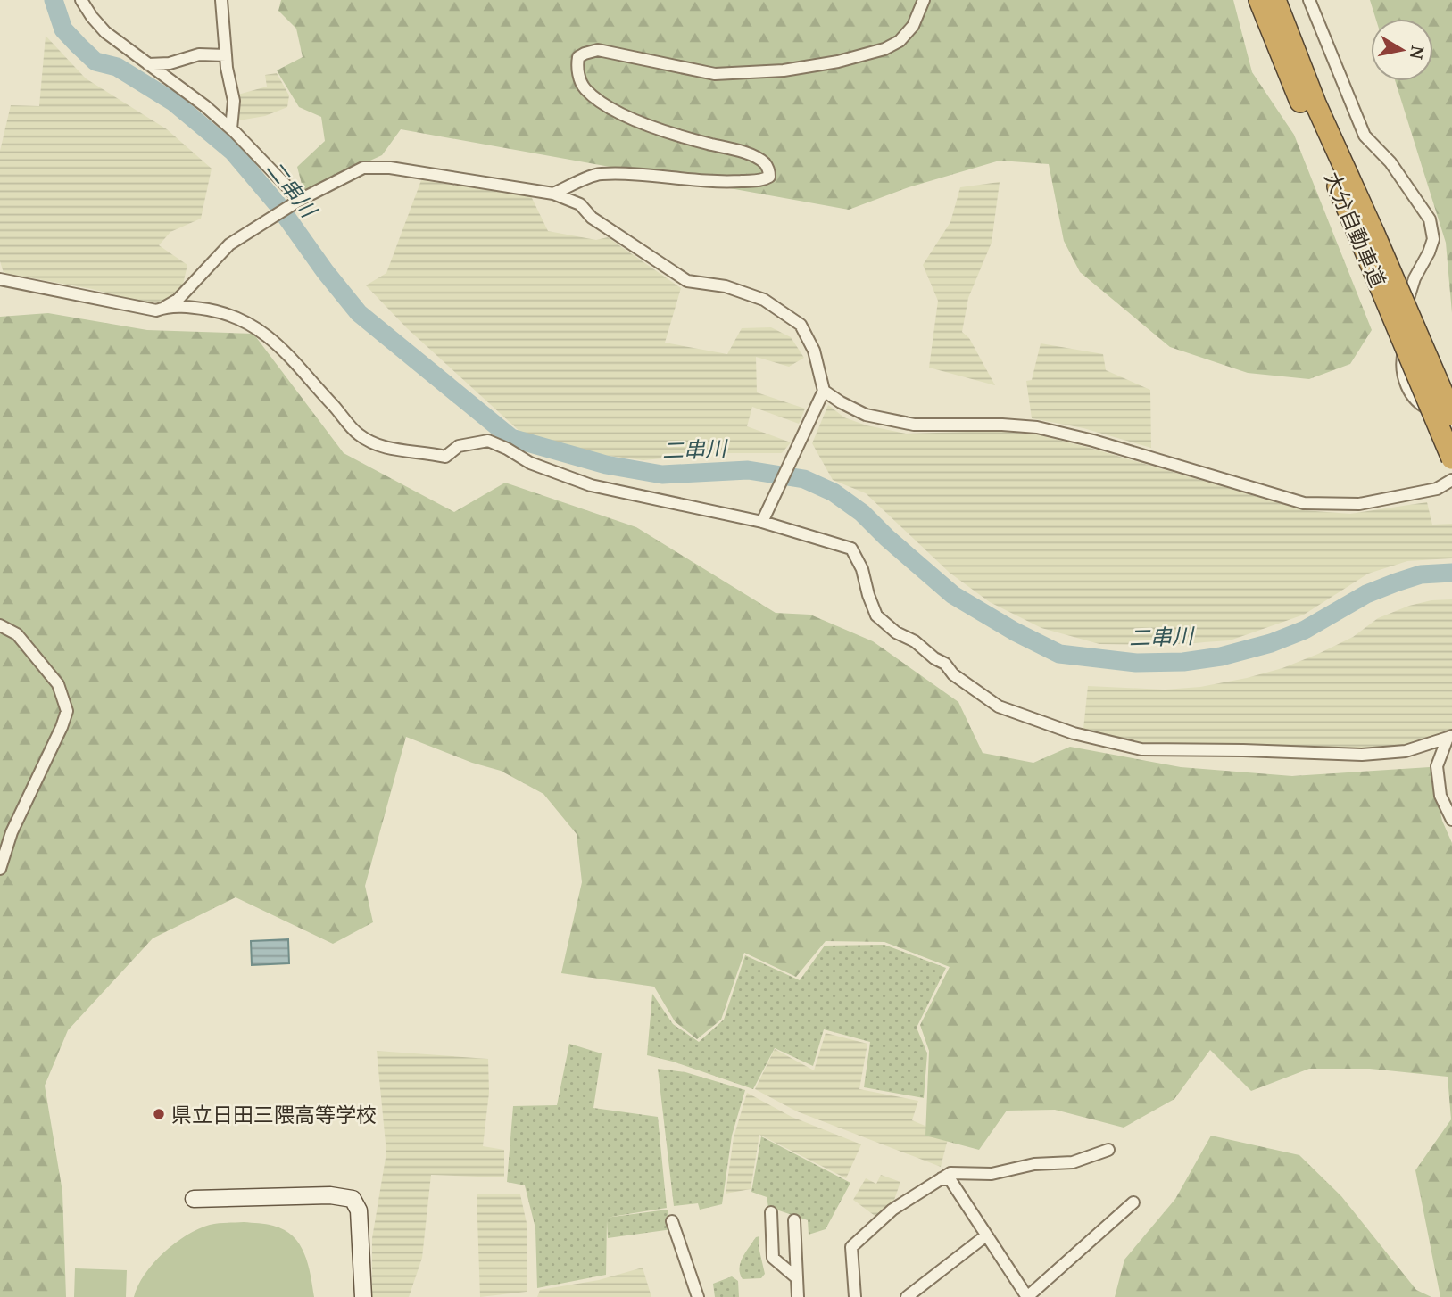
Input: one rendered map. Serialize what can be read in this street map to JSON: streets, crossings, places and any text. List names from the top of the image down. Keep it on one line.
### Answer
{"streets":{"highway":["大分自動車道"]},"water":["二串川"],"places":["県立日田三隈高等学校"],"north":"right"}
